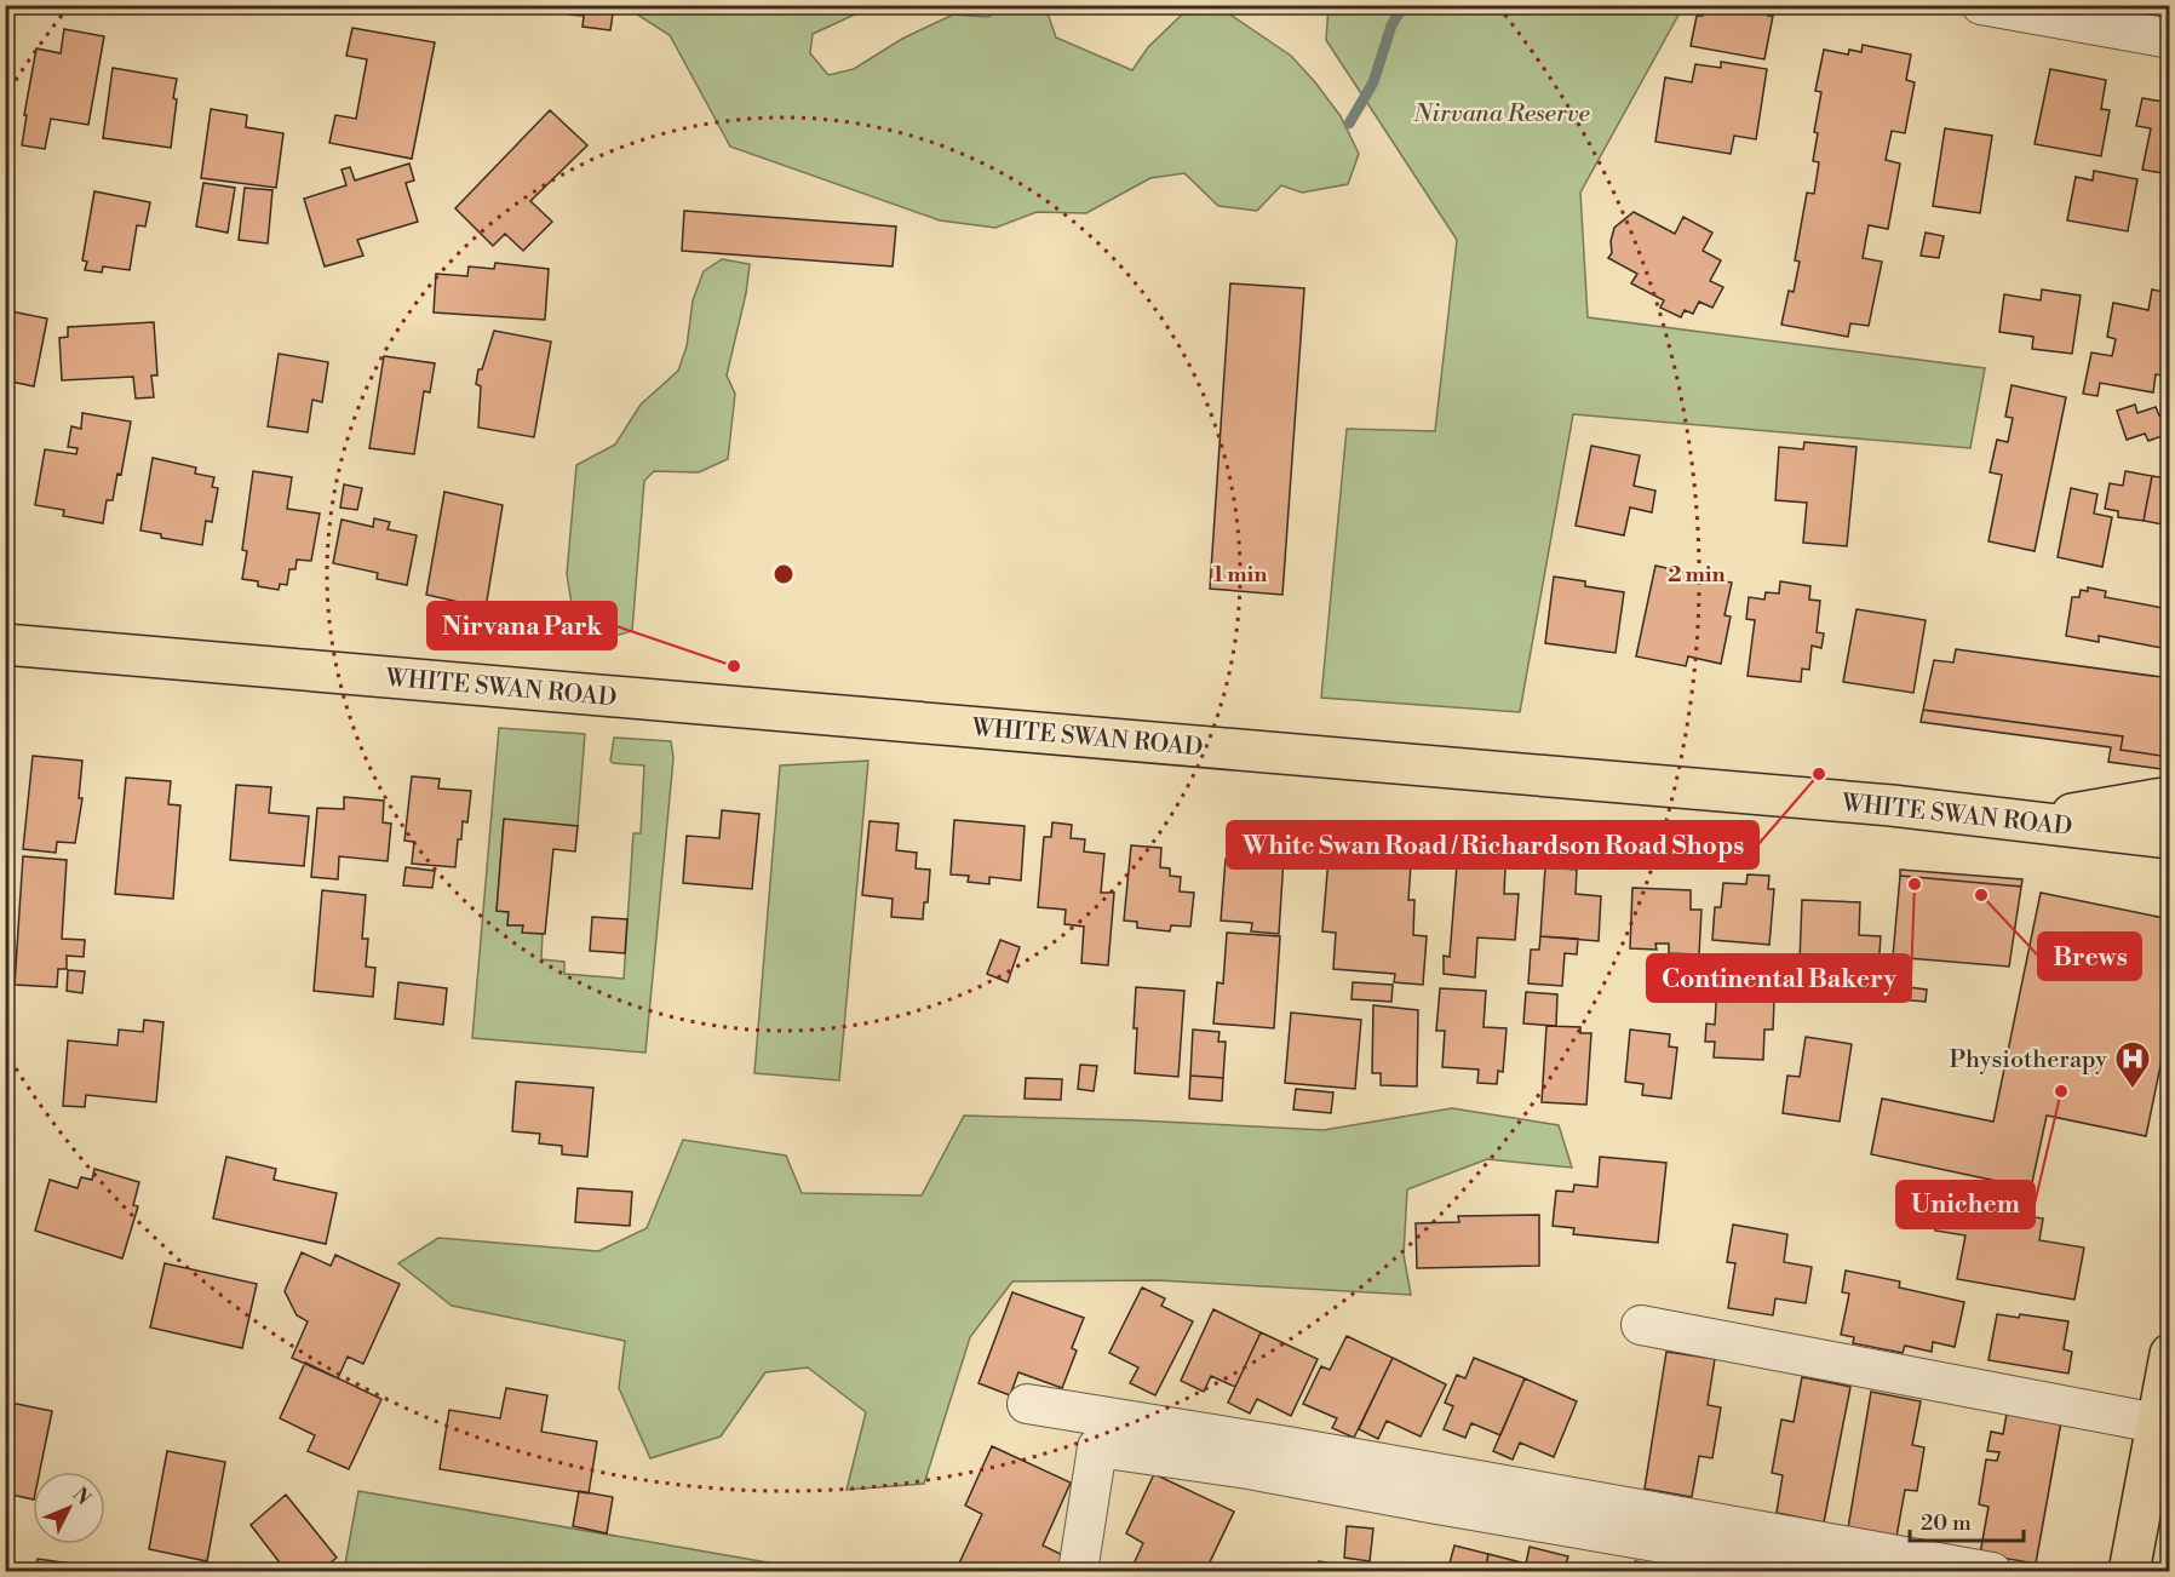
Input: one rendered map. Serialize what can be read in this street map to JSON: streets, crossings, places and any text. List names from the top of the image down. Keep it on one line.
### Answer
{"streets":{"main road":["WHITE SWAN ROAD"]},"parks":["Nirvana Reserve"],"places":{"other":["Nirvana Park","White Swan Road / Richardson Road Shops","Continental Bakery","Brews","Unichem"],"hospital":["Physiotherapy"]},"scale_bar":"20 m","north":"top right","rings":["1 min","2 min"]}
